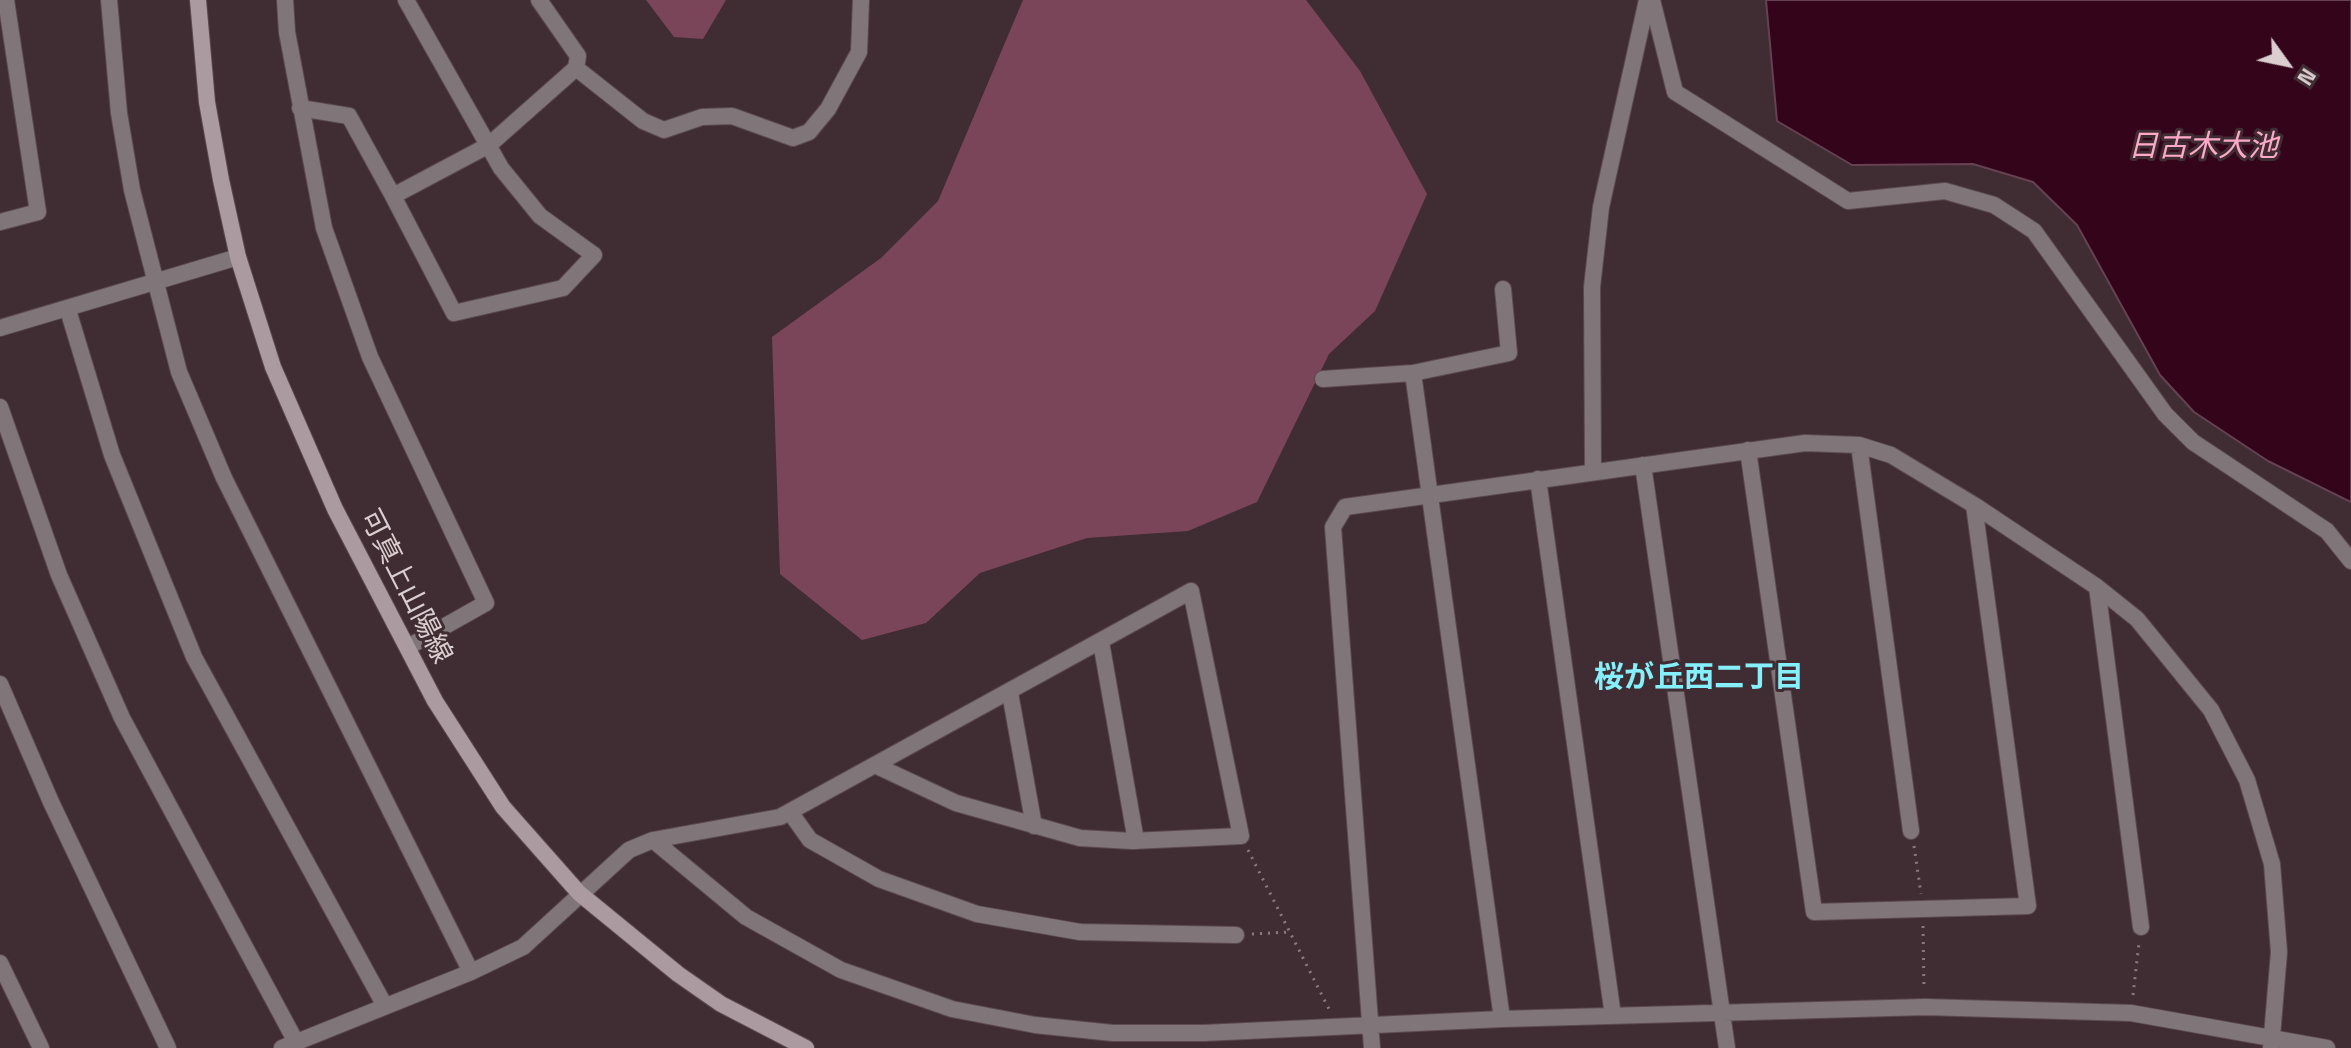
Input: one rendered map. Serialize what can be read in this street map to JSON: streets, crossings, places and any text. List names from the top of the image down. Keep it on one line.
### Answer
{"streets":{"main road":["可真上山陽線"]},"districts":["桜が丘西二丁目"],"water":["日古木大池"],"north":"bottom right"}
